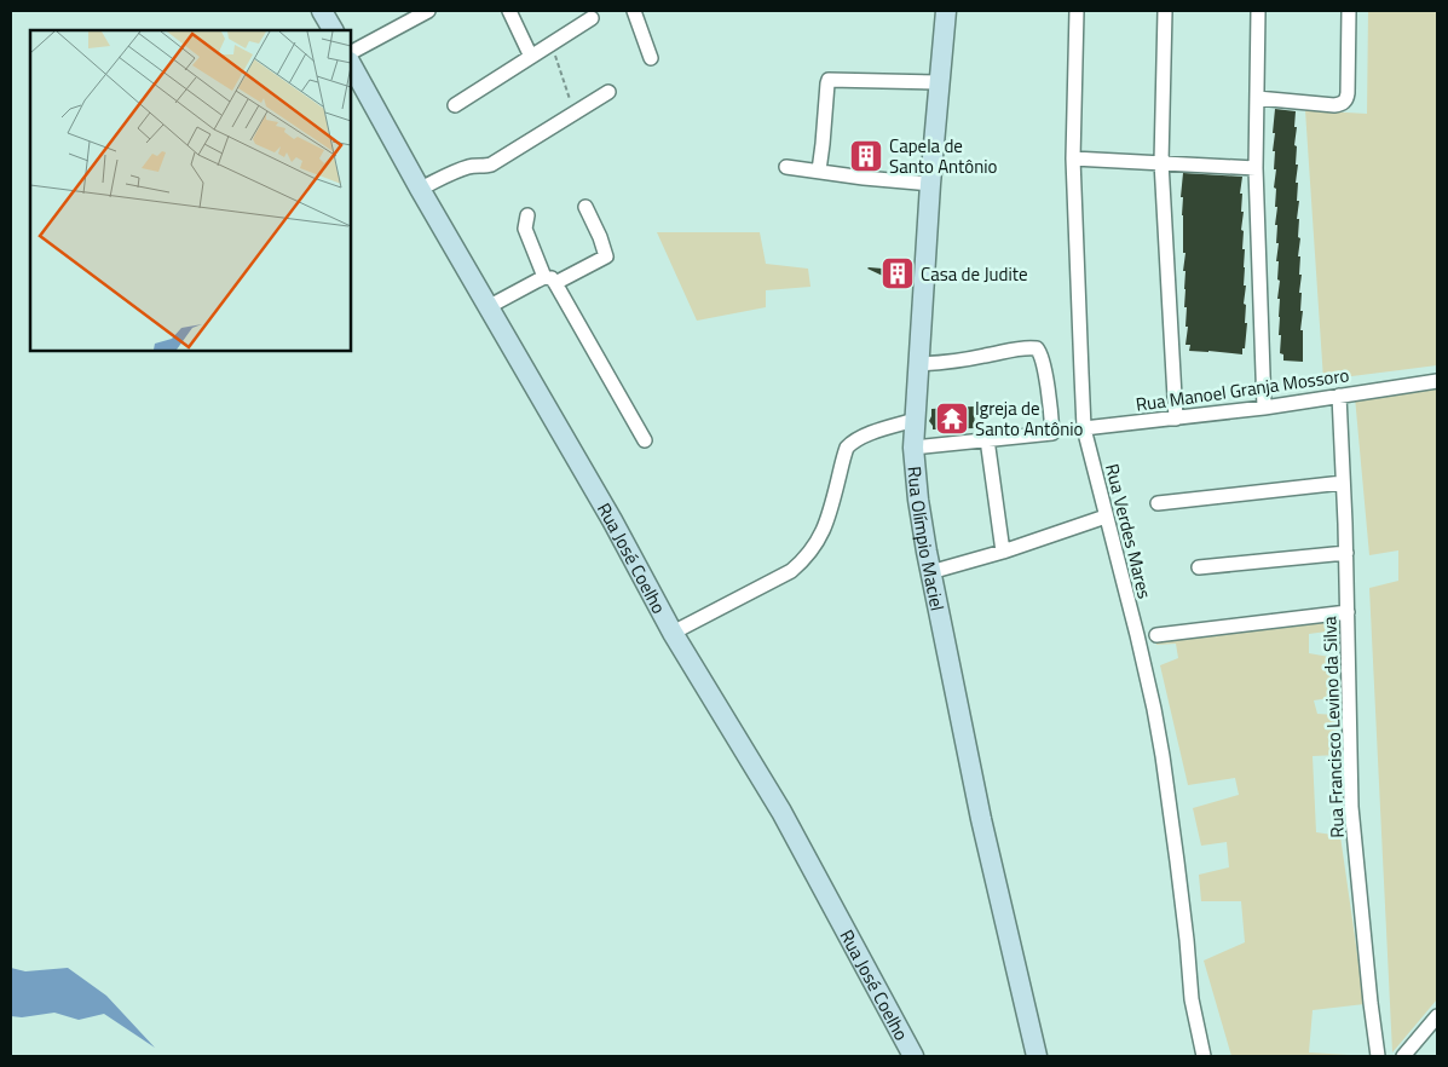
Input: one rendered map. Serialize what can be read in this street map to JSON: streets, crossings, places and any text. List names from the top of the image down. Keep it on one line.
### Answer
{"streets":{"street":["Rua Manoel Granja Mossoro","Rua Verdes Mares","Rua Olímpio Maciel","Rua José Coelho","Rua Francisco Levino da Silva"]},"crossings":[["Rua Manoel Granja Mossoro","Rua Verdes Mares"],["Rua Manoel Granja Mossoro","Rua Francisco Levino da Silva"]],"places":{"building":["Capela de Santo Antônio","Casa de Judite"],"temple":["Igreja de Santo Antônio"]}}
